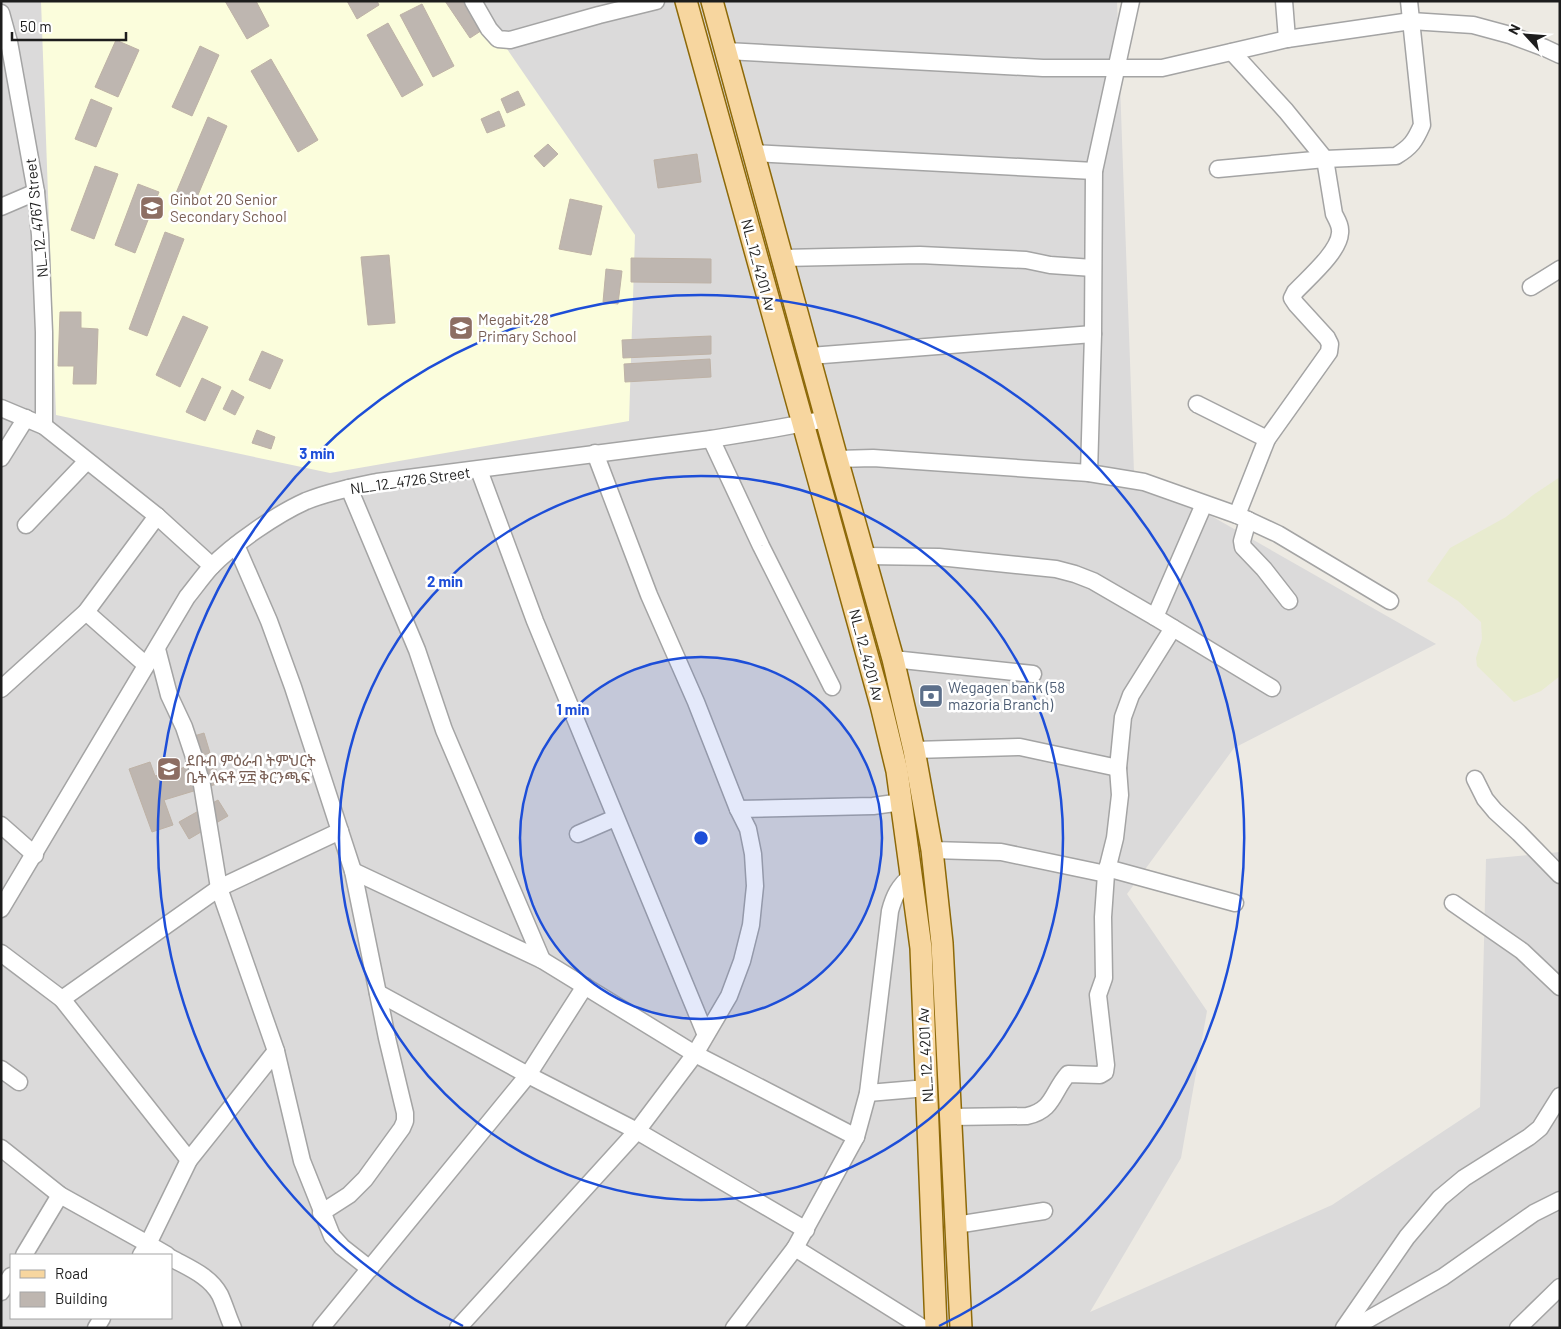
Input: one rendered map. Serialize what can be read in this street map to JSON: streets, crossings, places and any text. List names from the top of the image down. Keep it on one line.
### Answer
{"streets":{"main road":["NL_12_4201 Av"],"street":["NL_12_4767 Street","NL_12_4726 Street"]},"crossings":[["NL_12_4201 Av","NL_12_4726 Street"]],"places":{"school or university":["Ginbot 20 Senior Secondary School","Megabit 28 Primary School","ደቡብ ምዕራብ ትምህርት ቤት ላፍቶ ፶፰ ቅርንጫፍ"],"bank":["Wegagen bank (58 mazoria Branch)"]},"legend":["Road","Building"],"scale_bar":"50 m","north":"top left","rings":["3 min","2 min","1 min"]}
